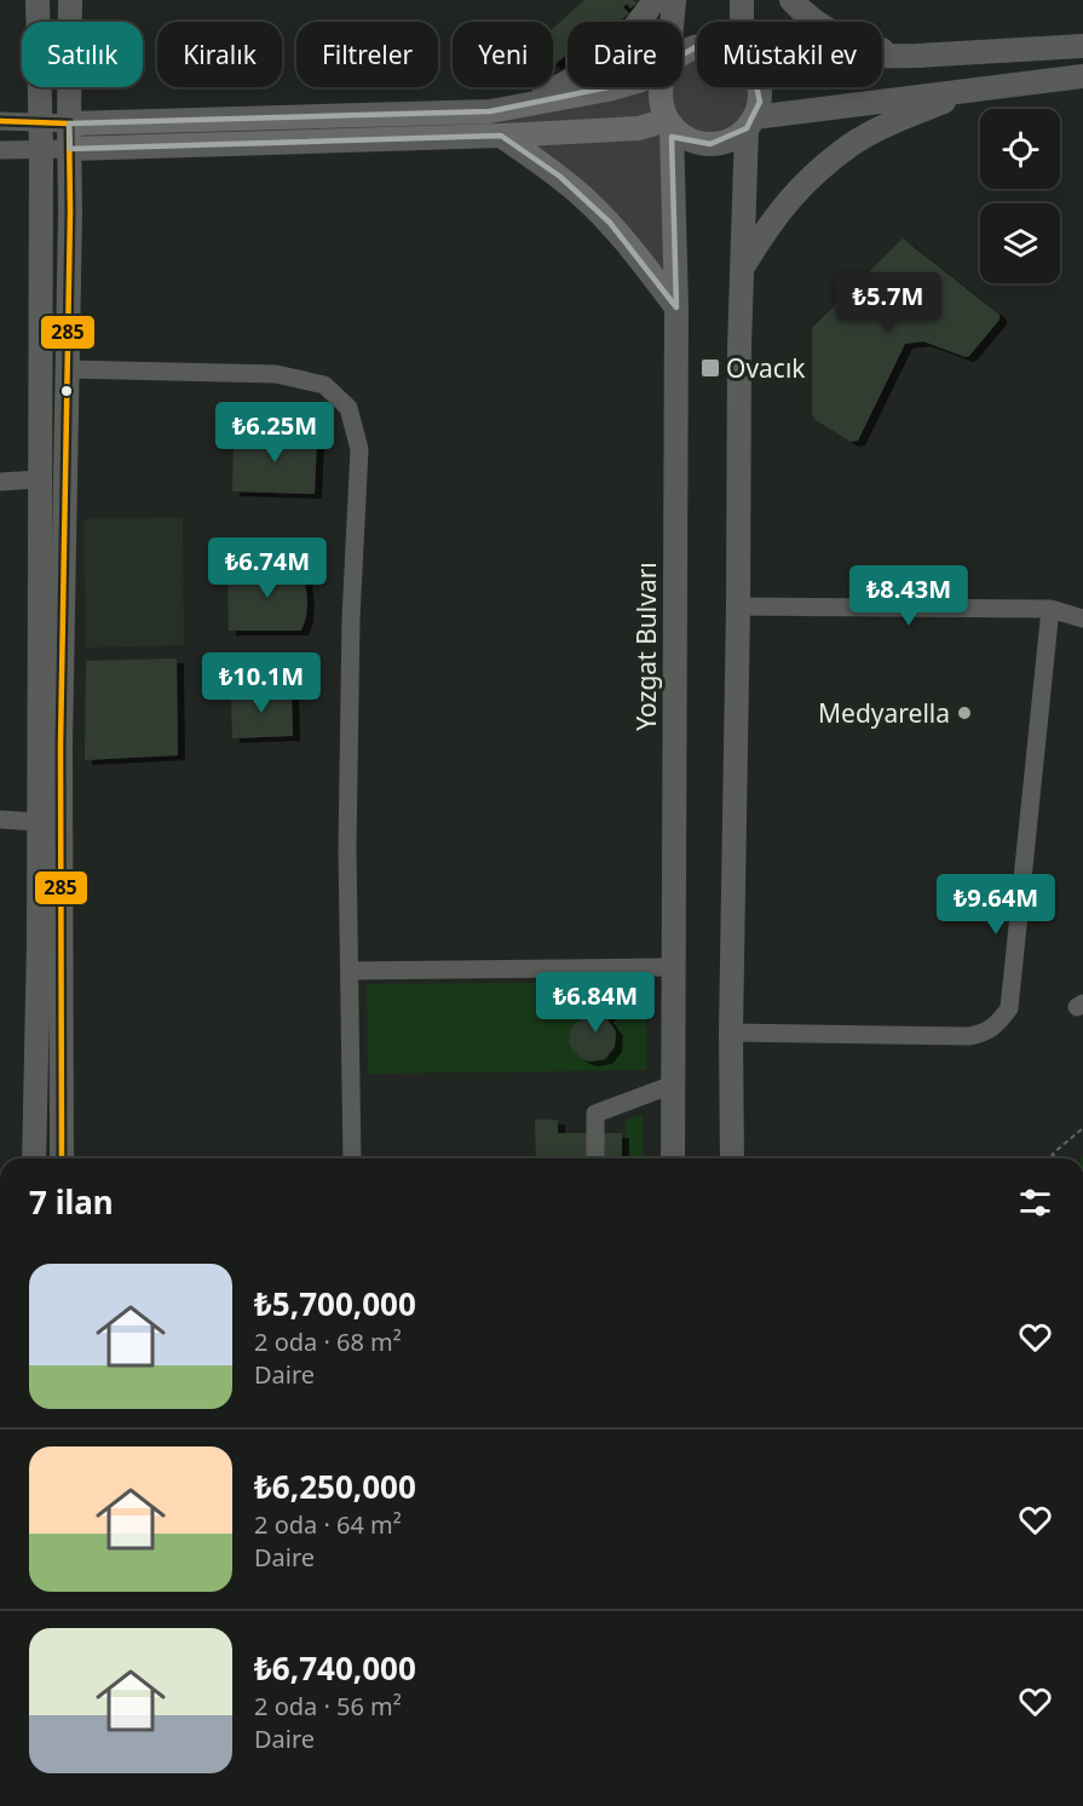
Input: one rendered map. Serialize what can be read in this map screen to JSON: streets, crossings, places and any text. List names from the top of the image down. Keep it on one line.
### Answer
{"streets":{"main road":["Yozgat Bulvarı"]},"places":{"transit":["Ovacık"],"other":["Medyarella"]},"lines":["transit line 285"],"page":{"chip":["Satılık","Kiralık","Filtreler","Yeni","Daire","Müstakil ev"],"price":["₺5.7M","₺6.25M","₺6.74M","₺8.43M","₺10.1M","₺9.64M","₺6.84M"],"heading":"7 ilan","list":[{"name":"₺5,700,000","note":"2 oda · 68 m² · Daire"},{"name":"₺6,250,000","note":"2 oda · 64 m² · Daire"},{"name":"₺6,740,000","note":"2 oda · 56 m² · Daire"}]}}
